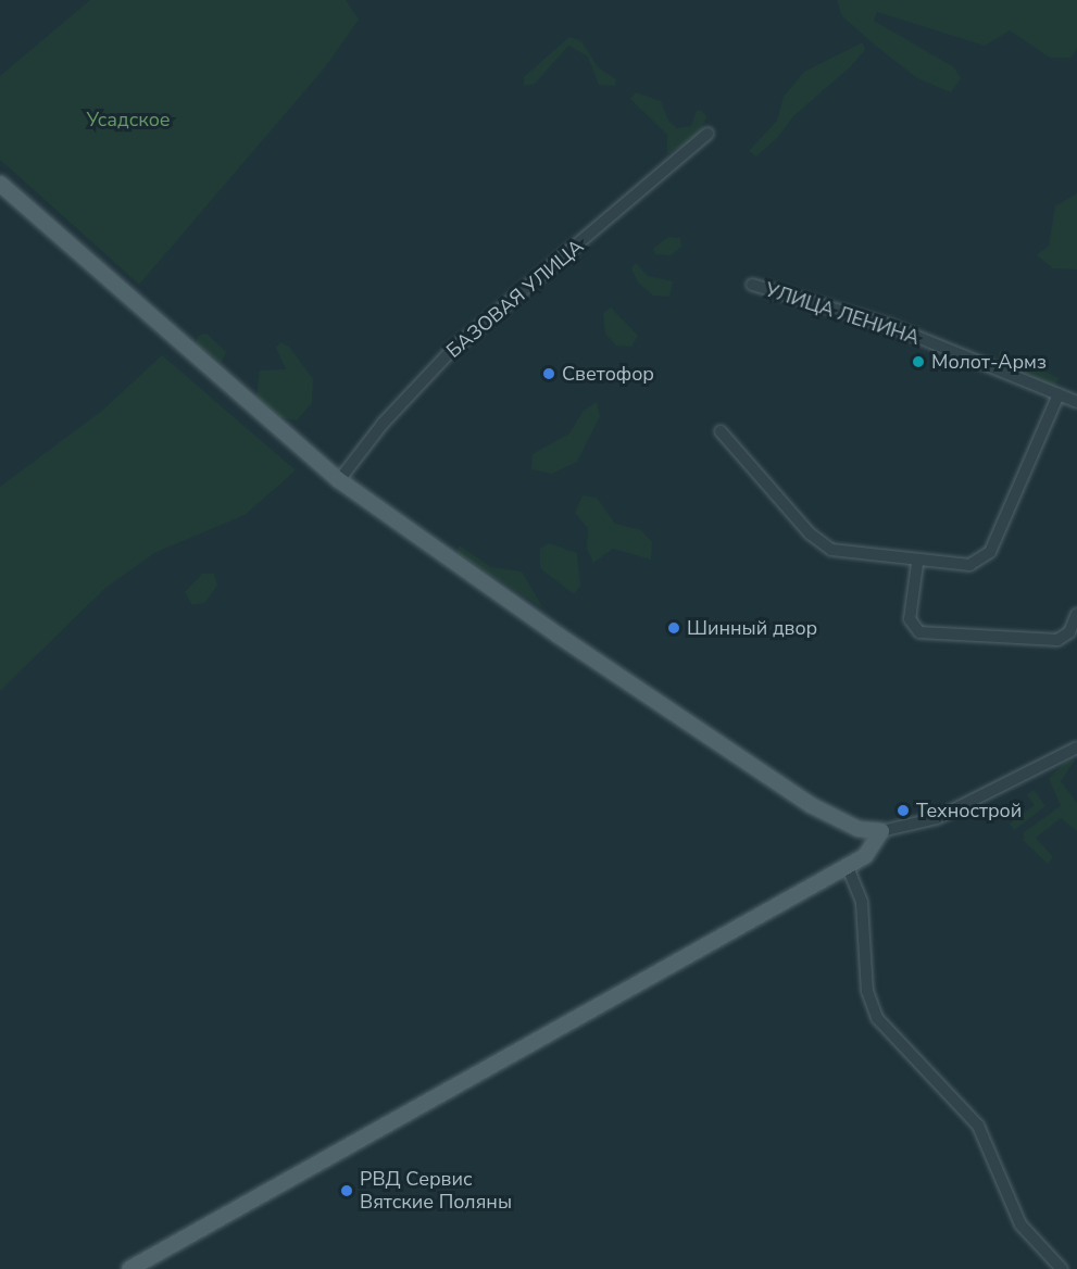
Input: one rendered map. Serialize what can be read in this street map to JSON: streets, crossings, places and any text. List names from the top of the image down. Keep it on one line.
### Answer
{"streets":{"street":["БАЗОВАЯ УЛИЦА","УЛИЦА ЛЕНИНА"]},"parks":["Усадское"],"places":["Молот-Армз","Светофор","Шинный двор","Технострой","РВД Сервис Вятские Поляны"]}
